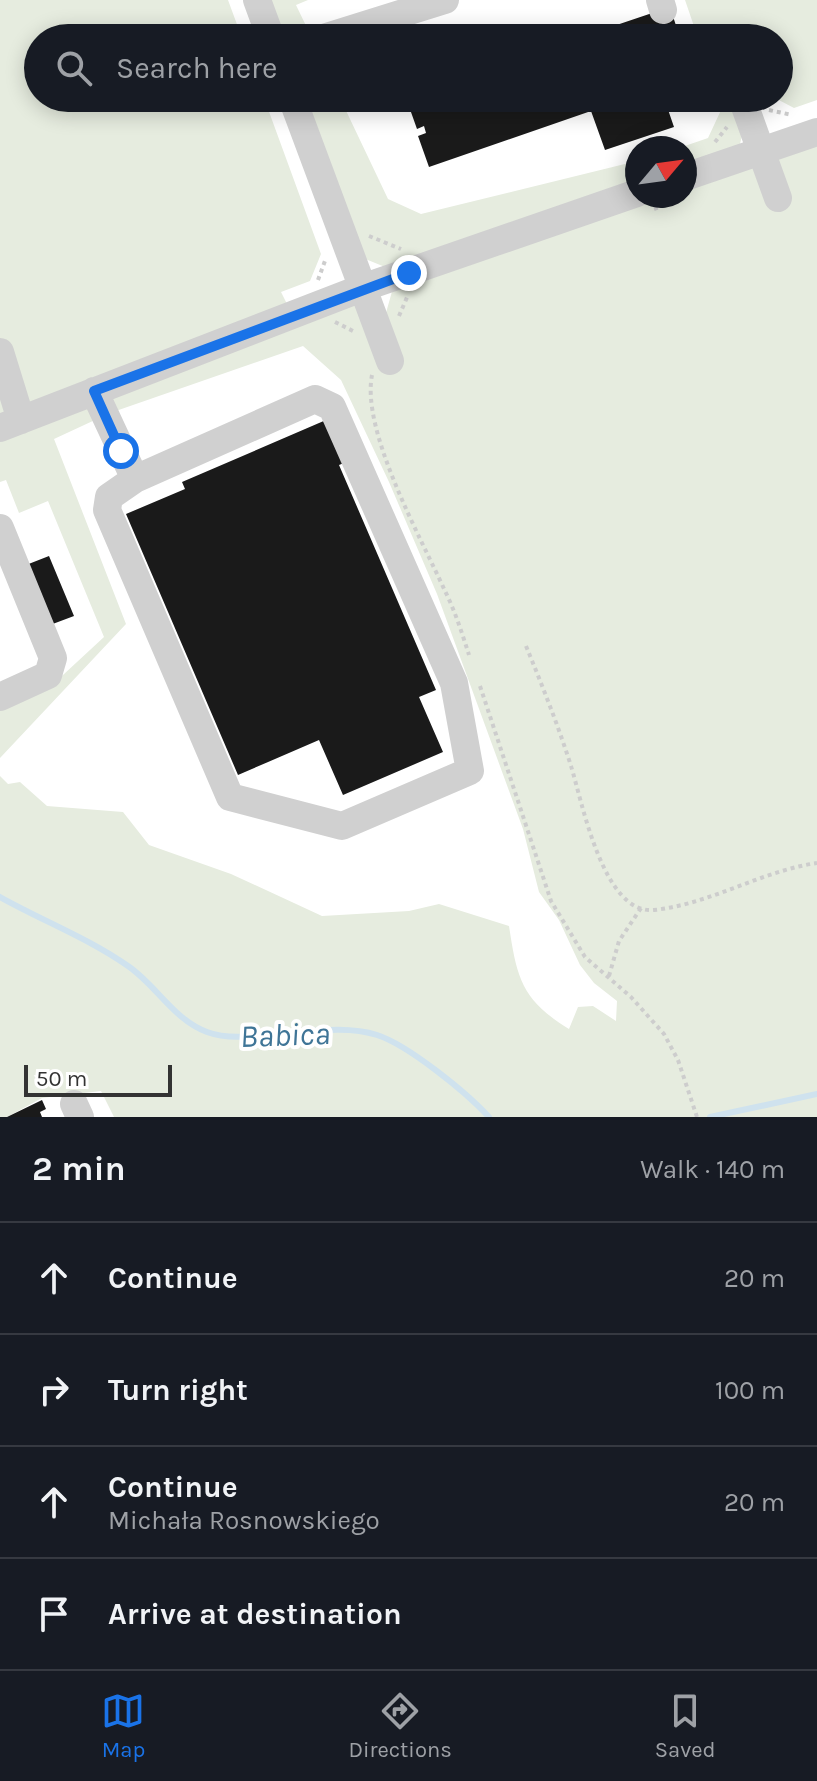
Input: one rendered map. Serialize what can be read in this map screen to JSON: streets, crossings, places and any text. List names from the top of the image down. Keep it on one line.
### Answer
{"water":["Babica"],"scale_bar":"50 m","north":"top right","page":{"search":"Search here","scale":"50 m","heading":["2 min","Walk · 140 m"],"list":[["Continue","20 m"],["Turn right","100 m"],["Continue","Michała Rosnowskiego","20 m"],"Arrive at destination"],"nav":["Map","Directions","Saved"]}}
